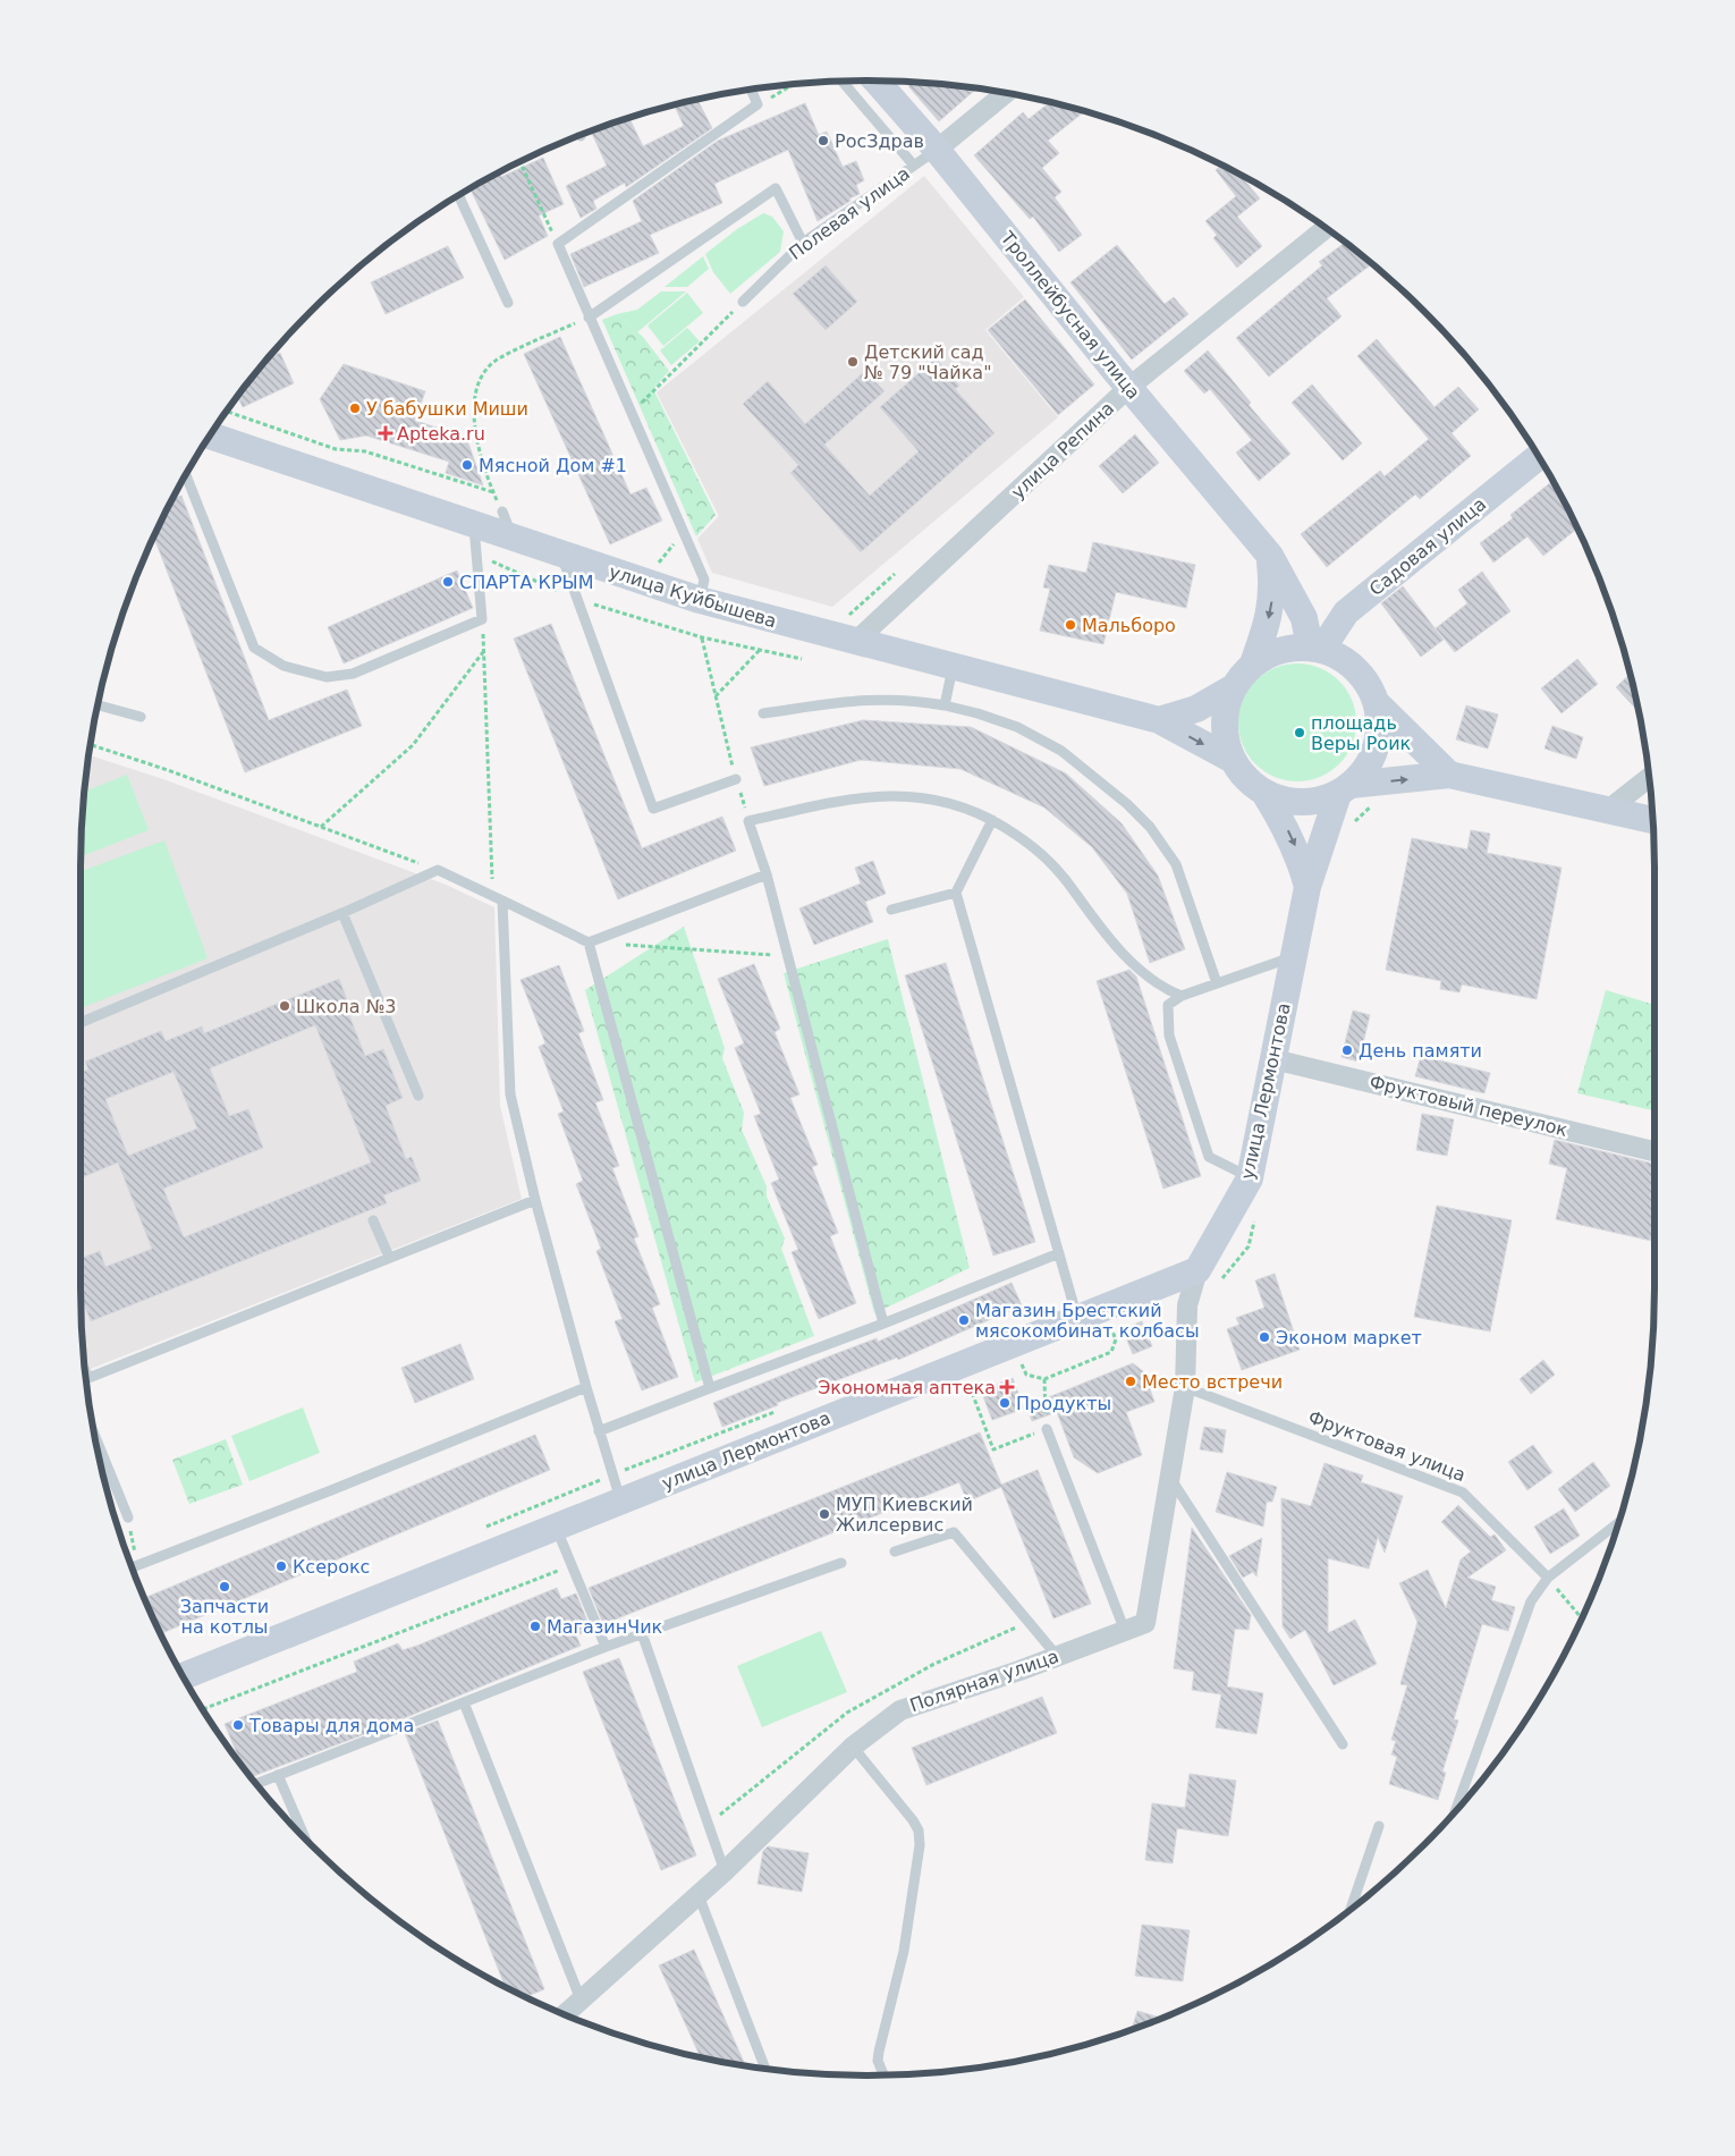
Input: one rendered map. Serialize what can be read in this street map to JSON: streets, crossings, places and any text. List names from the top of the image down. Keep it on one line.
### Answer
{"streets":{"main road":["Троллейбусная улица","Садовая улица","улица Куйбышева","улица Лермонтова"],"street":["Полевая улица","улица Репина","Фруктовый переулок","Полярная улица"],"lane":["Фруктовая улица"]},"crossings":[["Полевая улица","Троллейбусная улица"],["Троллейбусная улица","улица Репина"],["Троллейбусная улица","Садовая улица"],["Троллейбусная улица","улица Куйбышева"],["Троллейбусная улица","улица Лермонтова"],["улица Репина","улица Куйбышева"],["Садовая улица","улица Куйбышева"],["Садовая улица","улица Лермонтова"],["улица Куйбышева","улица Лермонтова"],["улица Лермонтова","Фруктовый переулок"],["улица Лермонтова","Полярная улица"],["Фруктовая улица","Полярная улица"]],"places":{"other":["РосЗдрав","Детский сад № 79 \"Чайка\"","У бабушки Миши","Мясной Дом #1","СПАРТА КРЫМ","Мальборо","площадь Веры Роик","Школа №3","День памяти","Магазин Брестский мясокомбинат колбасы","Эконом маркет","Место встречи","Продукты","МУП Киевский Жилсервис","Ксерокс","Запчасти на котлы","МагазинЧик","Товары для дома"],"health":["Apteka.ru","Экономная аптека"]}}
